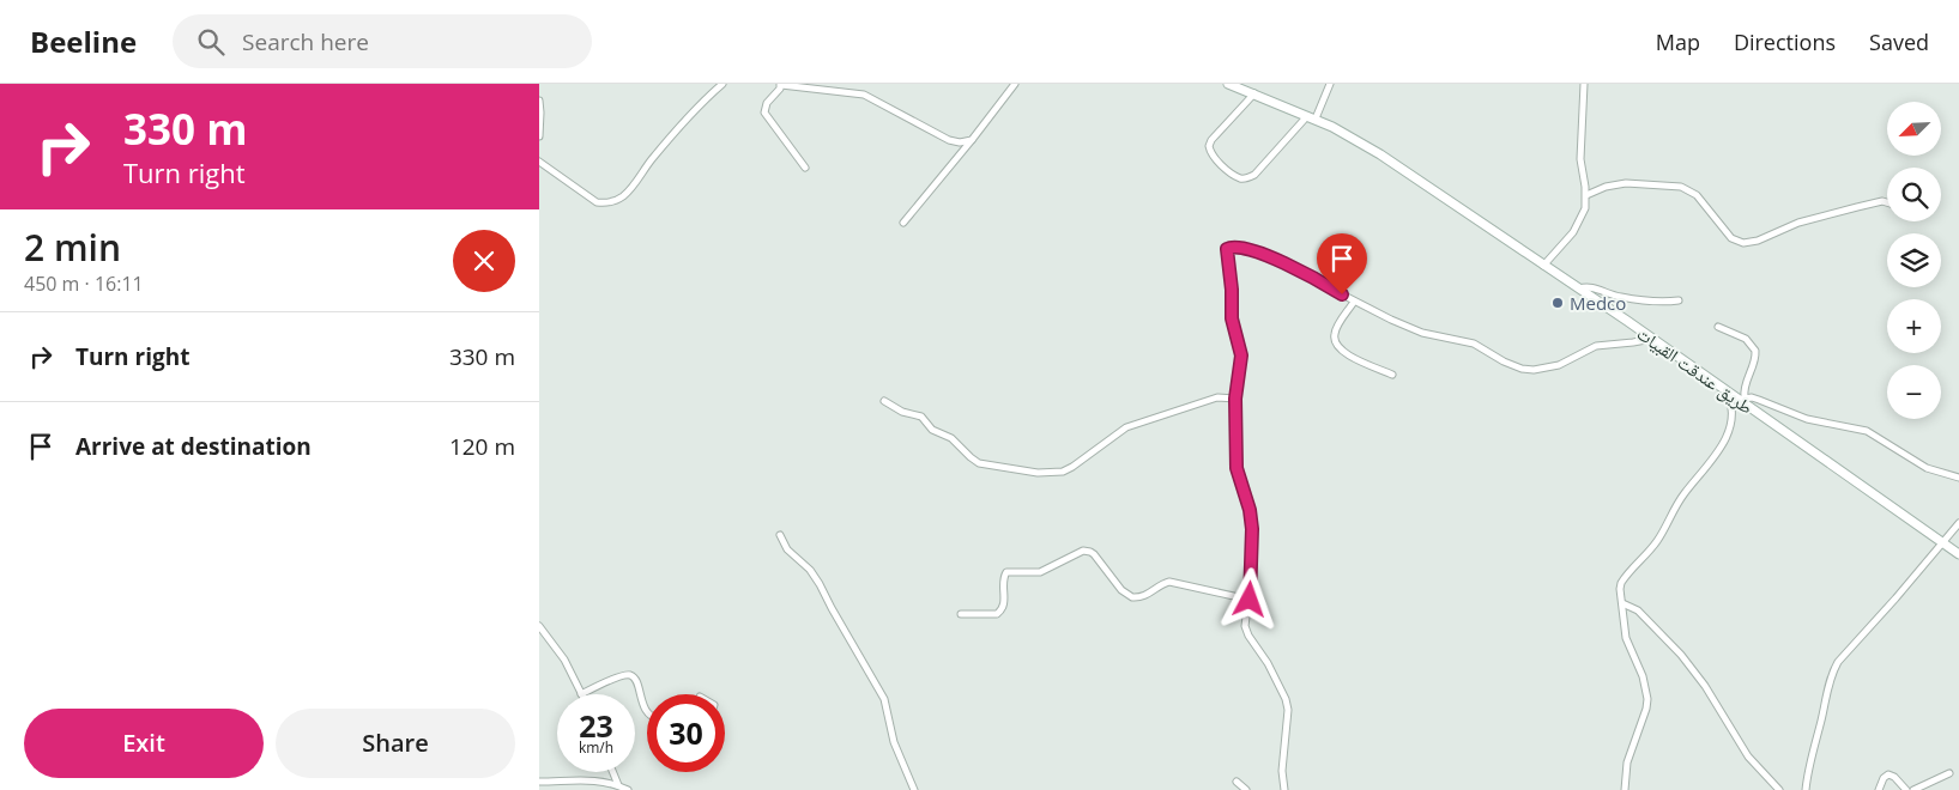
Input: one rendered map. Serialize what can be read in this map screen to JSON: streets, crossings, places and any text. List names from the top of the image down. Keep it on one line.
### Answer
{"streets":{"main road":["طريق عندقت القبيات"]},"places":["Medco"],"north":"bottom left","page":{"header":"Beeline","search":"Search here","nav":["Map","Directions","Saved"],"turn":["330 m","Turn right"],"map_buttons":["+","−"],"heading":["2 min","450 m · 16:11"],"list":[{"name":"Turn right","value":"330 m"},{"name":"Arrive at destination","value":"120 m"}],"speed":"23 km/h","limit":"30","buttons":["Exit","Share"]}}
